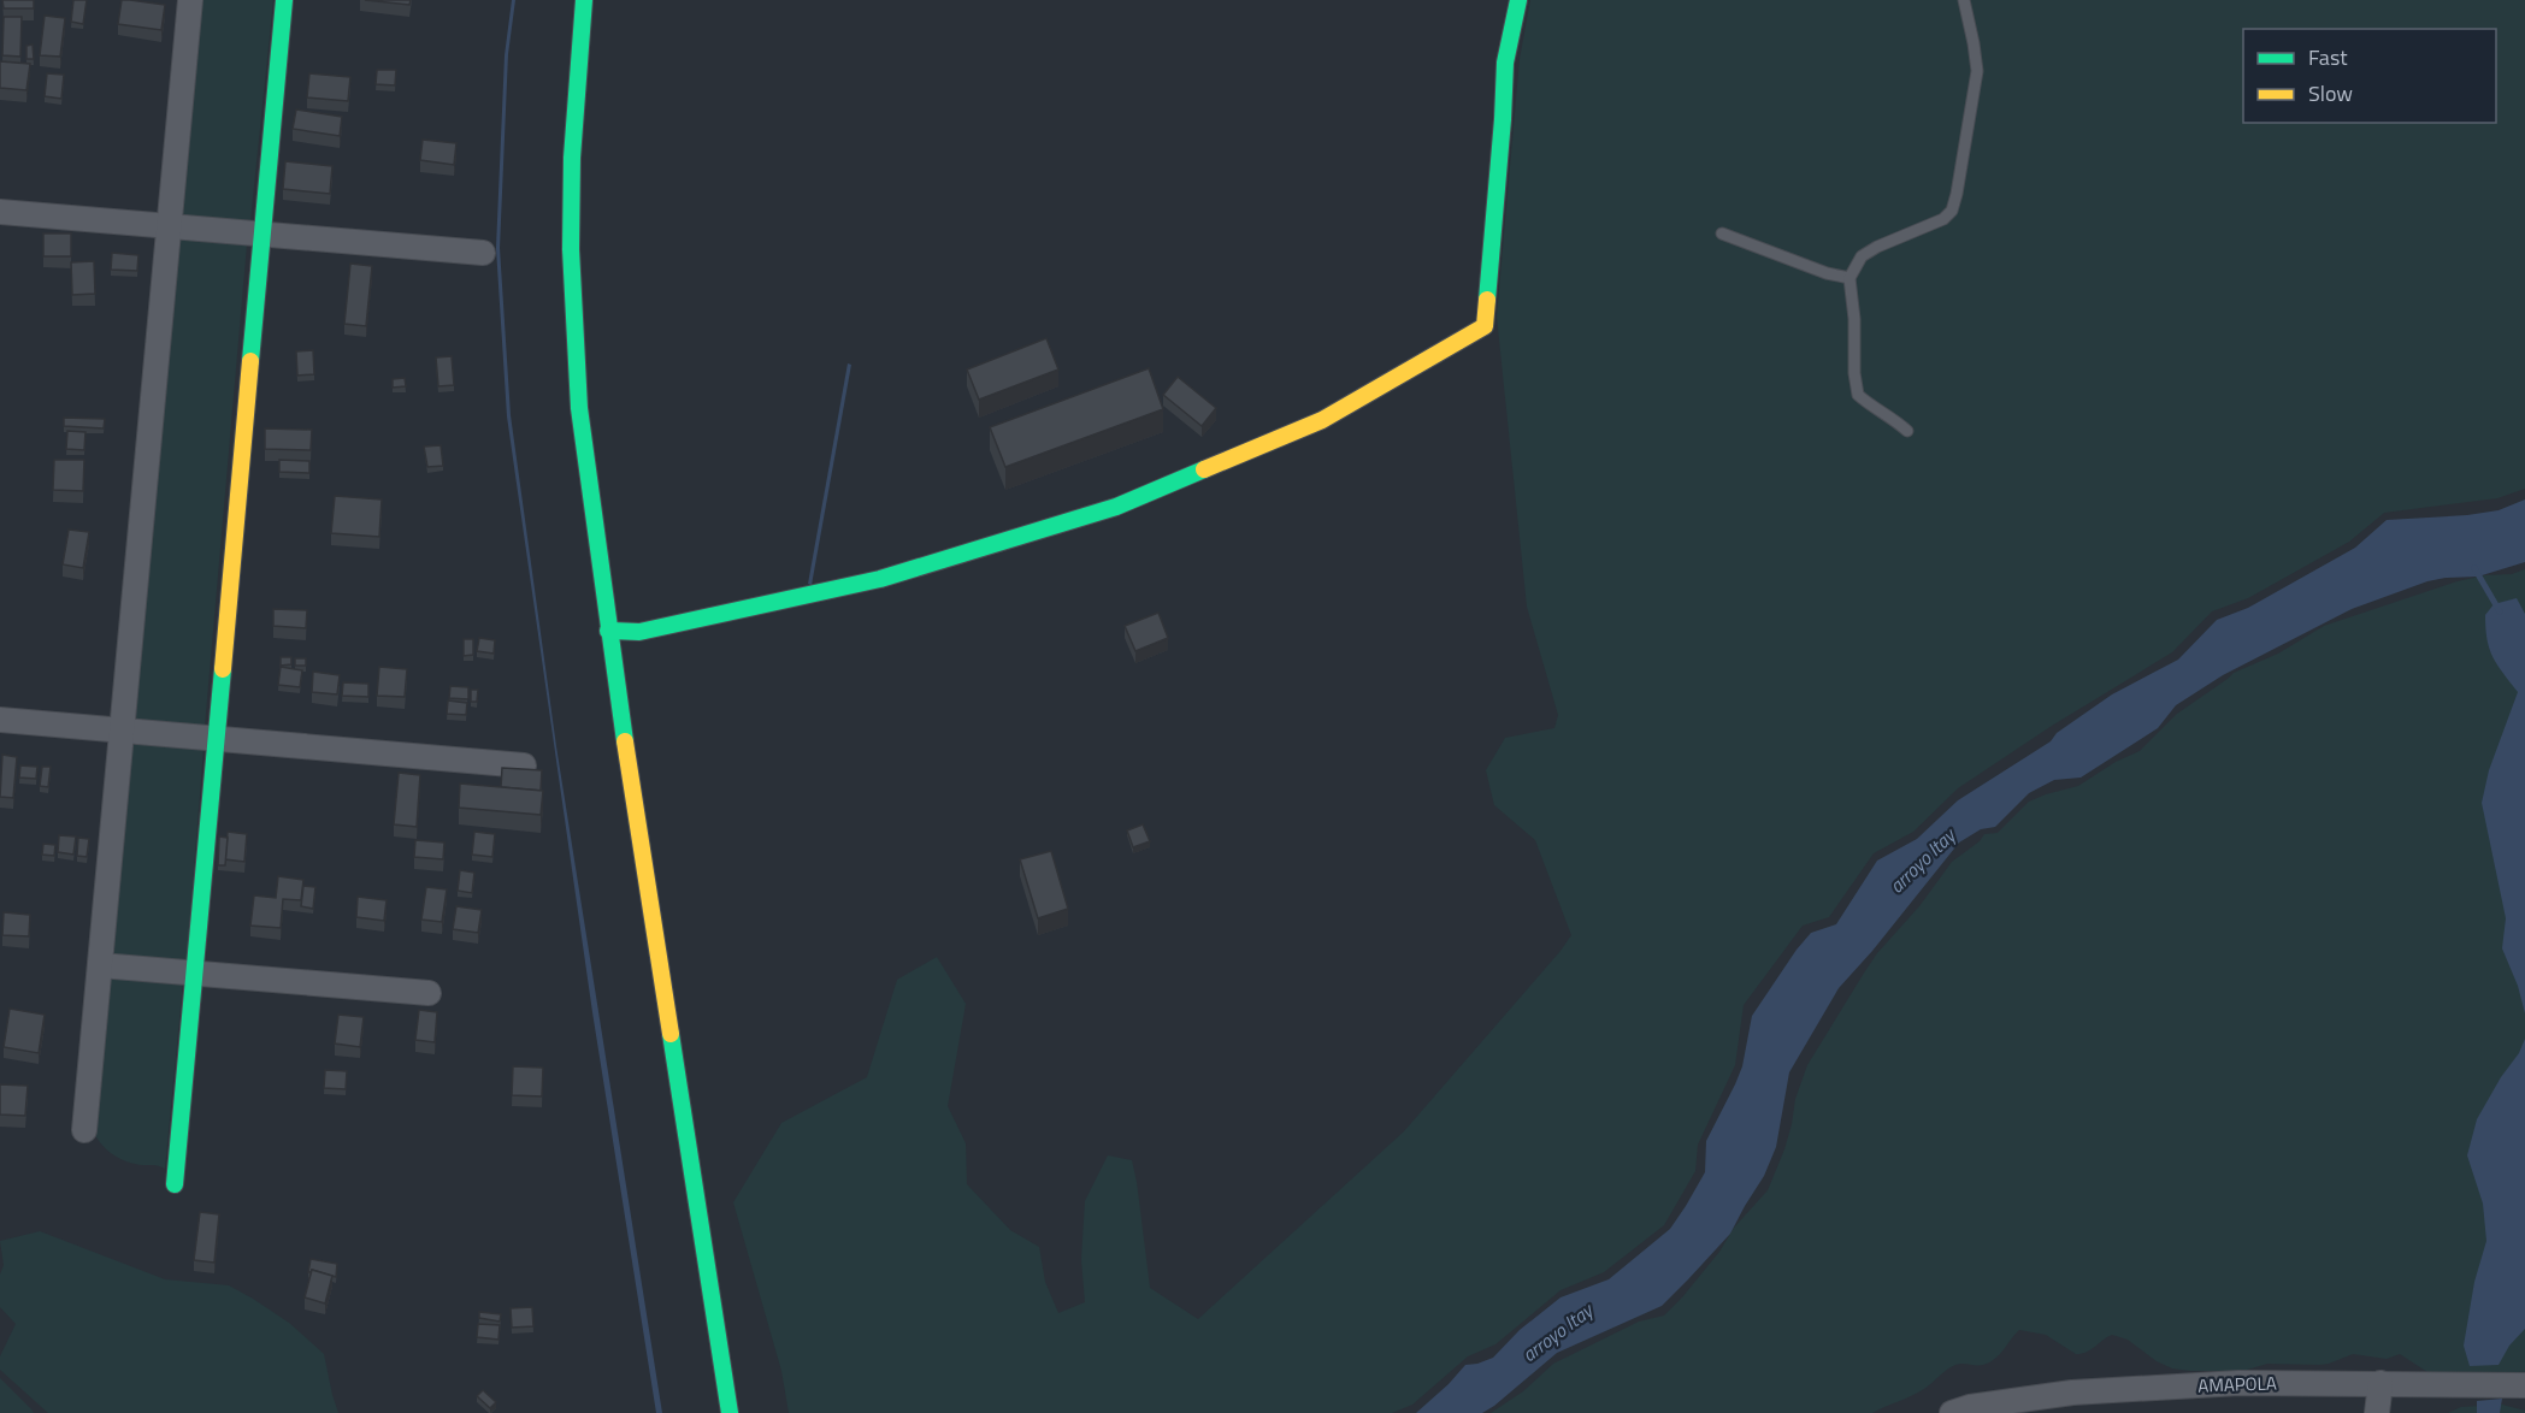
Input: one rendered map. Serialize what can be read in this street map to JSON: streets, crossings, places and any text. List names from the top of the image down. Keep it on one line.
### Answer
{"streets":{"street":["AMAPOLA"]},"water":["arroyo Itay"],"legend":["Fast","Slow"]}
